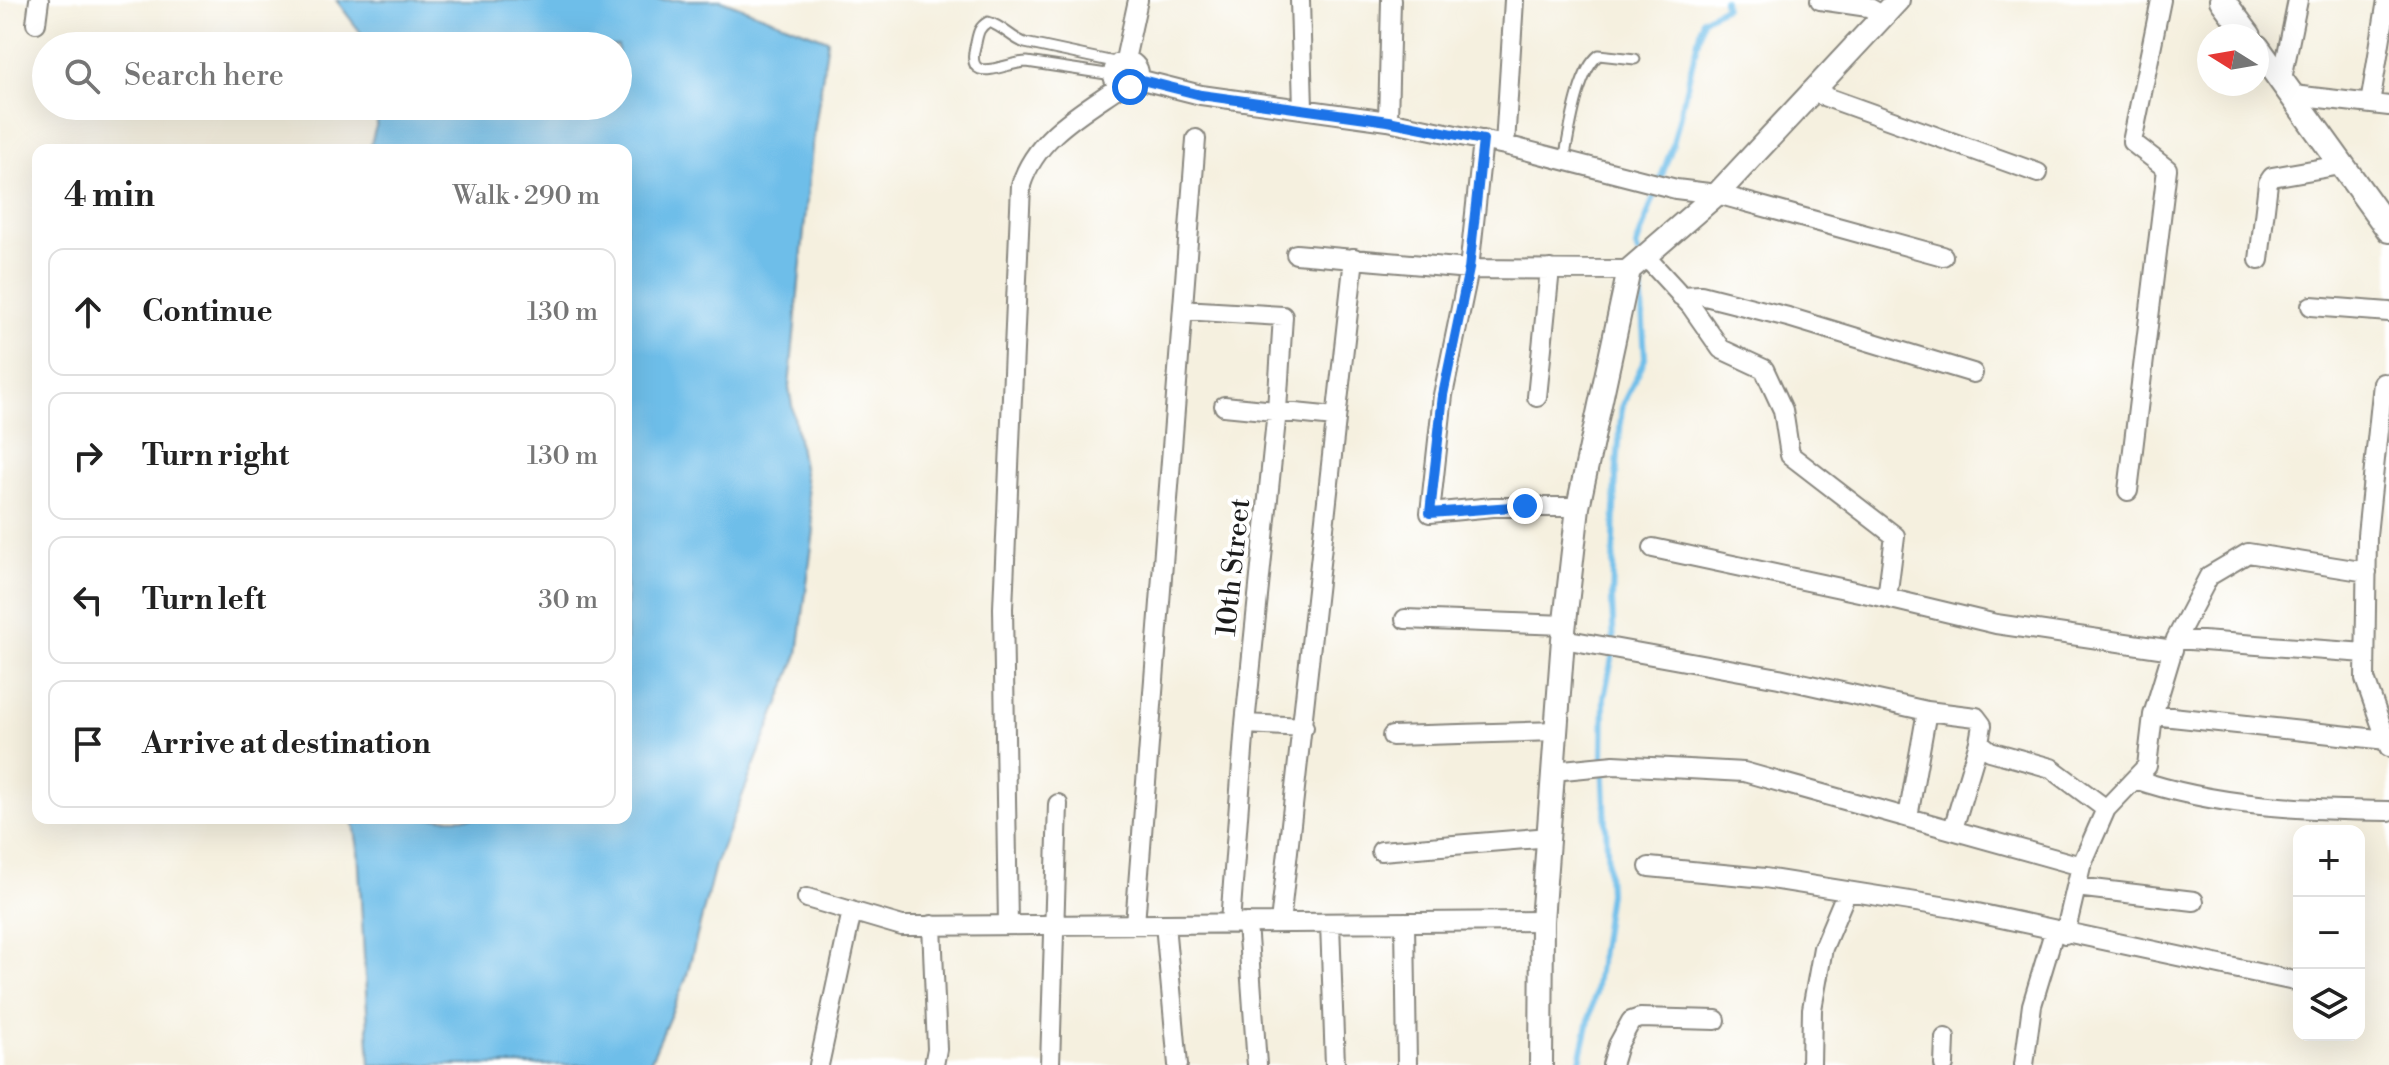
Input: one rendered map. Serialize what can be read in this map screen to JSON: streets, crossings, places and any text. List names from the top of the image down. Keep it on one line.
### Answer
{"streets":{"street":["10th Street"]},"north":"left","page":{"search":"Search here","heading":["4 min","Walk · 290 m"],"list":[["Continue","130 m"],["Turn right","130 m"],["Turn left","30 m"],"Arrive at destination"],"map_buttons":["+","−"]}}
